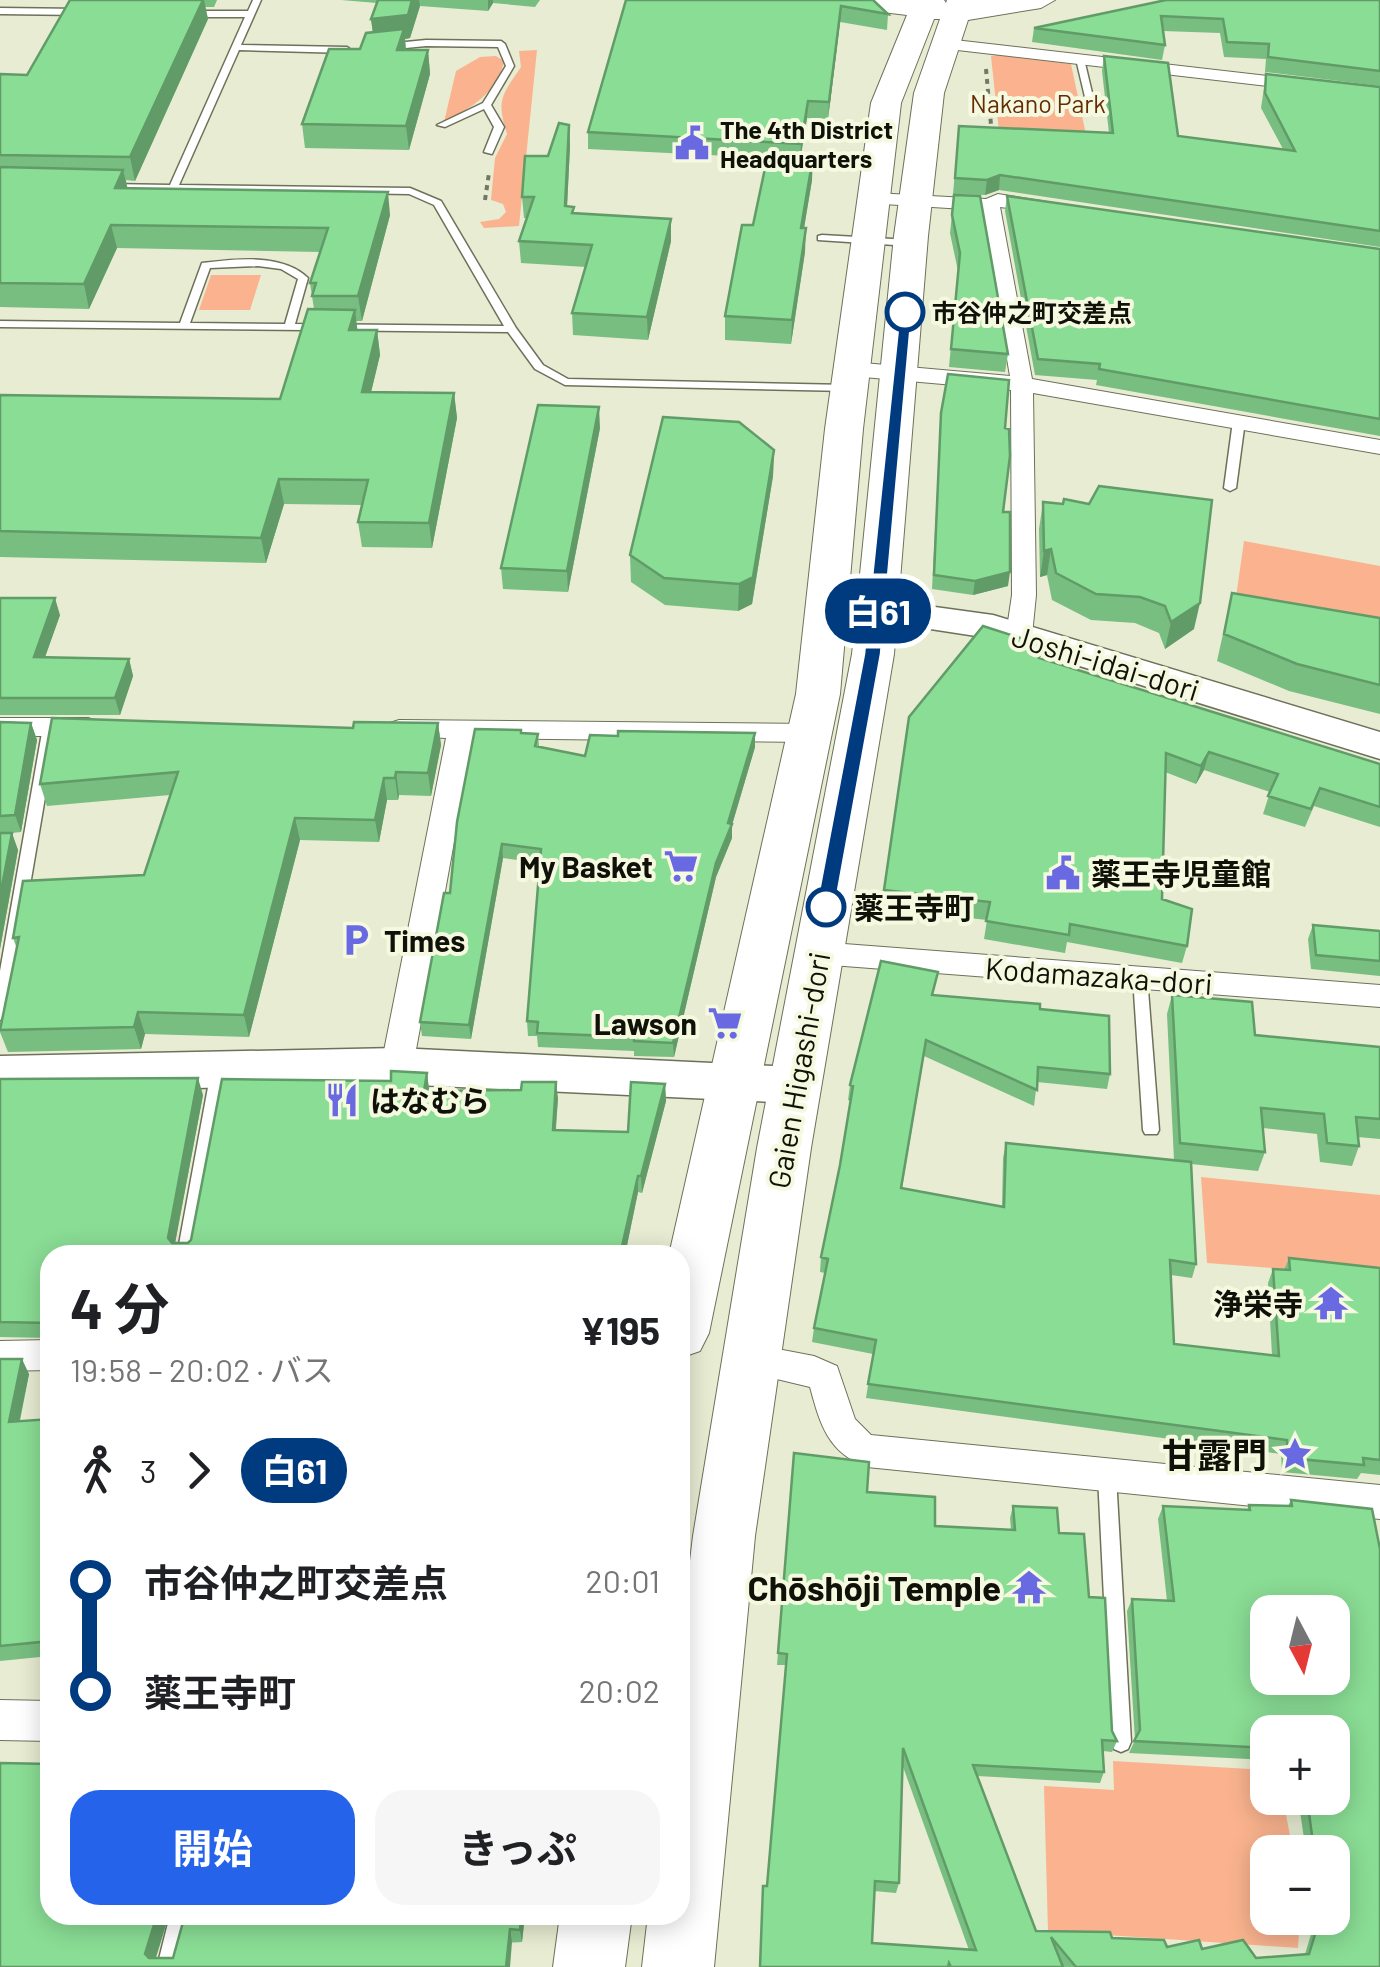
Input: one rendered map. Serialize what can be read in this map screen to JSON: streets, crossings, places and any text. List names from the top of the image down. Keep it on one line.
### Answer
{"streets":{"main road":["Gaien Higashi-dori"],"street":["Joshi-idai-dori","Kodamazaka-dori"]},"crossings":[["Joshi-idai-dori","Gaien Higashi-dori"],["Kodamazaka-dori","Gaien Higashi-dori"]],"parks":["Nakano Park"],"places":{"public building":["The 4th District Headquarters","薬王寺児童館"],"other":["市谷仲之町交差点","薬王寺町"],"supermarket":["My Basket","Lawson"],"parking":["Times"],"restaurant":["はなむら"],"temple":["浄栄寺","Chōshōji Temple"],"place":["甘露門"]},"lines":["bus line 白61"],"north":"bottom","page":{"on_map":"白61","heading":["4 分","19:58 – 20:02 · バス","¥195"],"legs":["3","白61"],"list":[{"name":"市谷仲之町交差点","value":"20:01"},{"name":"薬王寺町","value":"20:02"}],"map_buttons":["+","−"],"buttons":["開始","きっぷ"]}}
